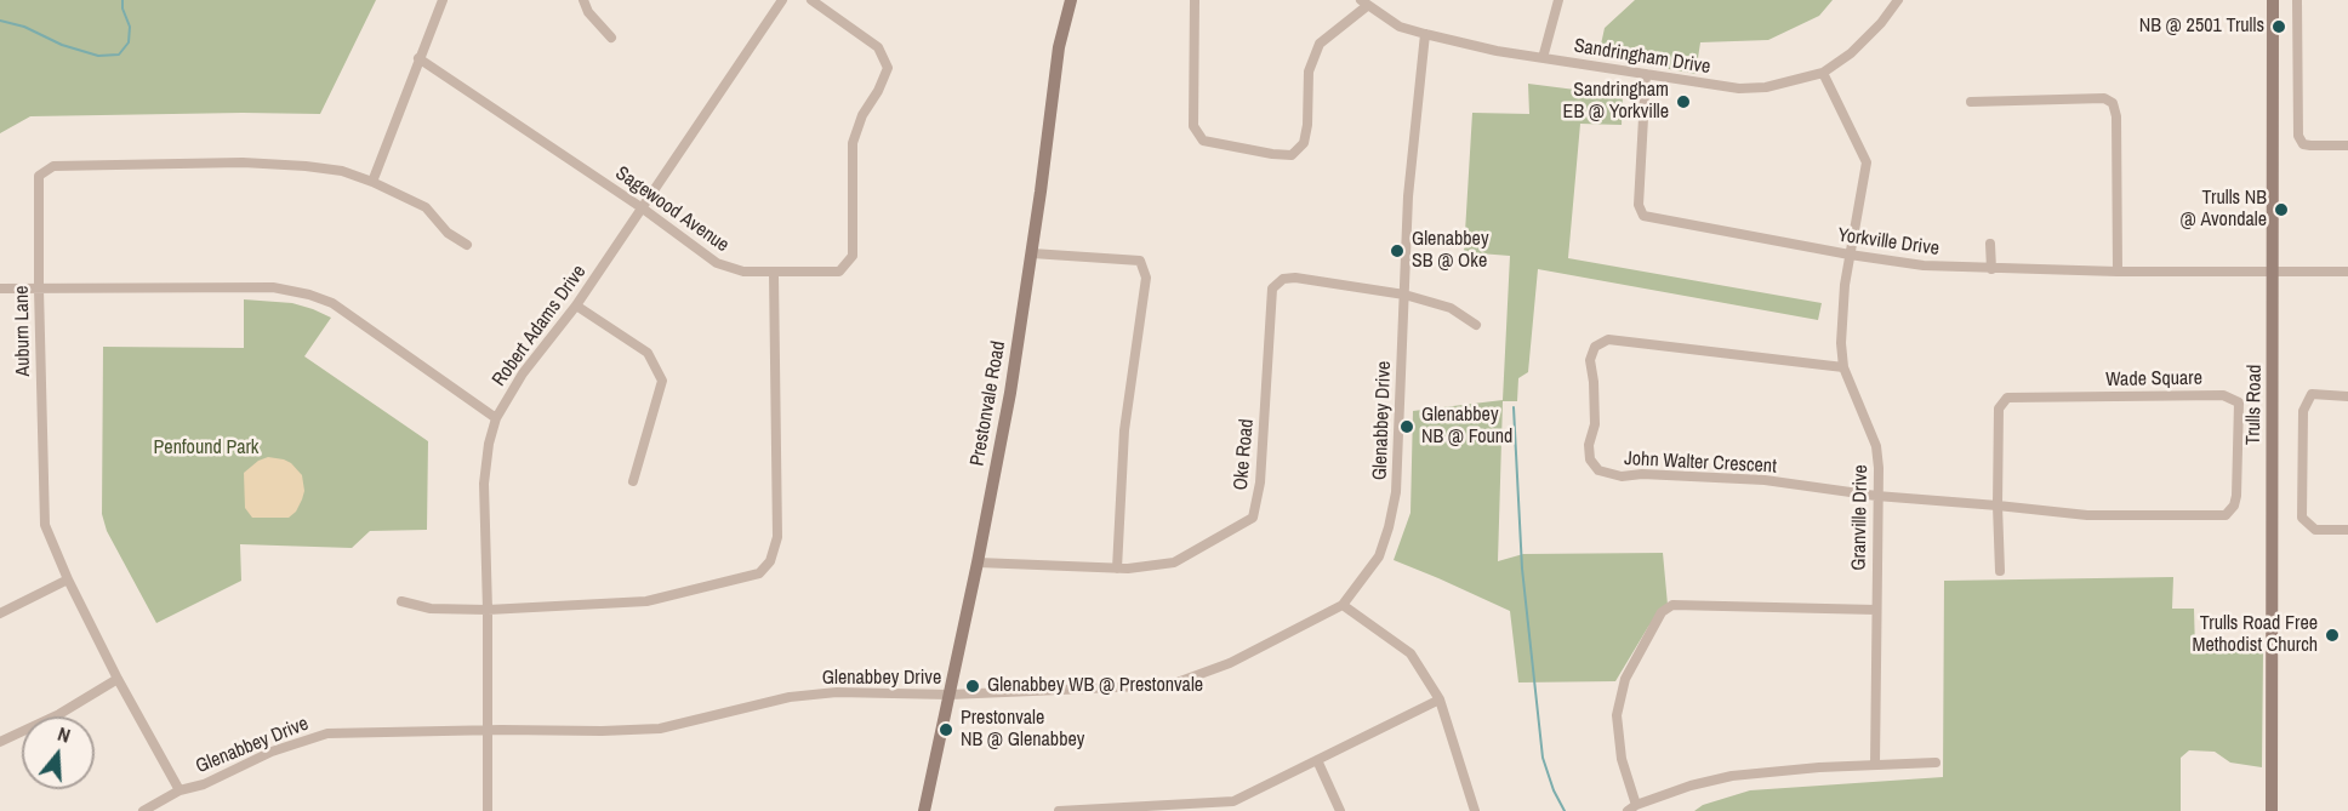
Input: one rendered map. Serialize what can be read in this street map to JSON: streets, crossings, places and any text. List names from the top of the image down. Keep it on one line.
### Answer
{"streets":{"street":["Sandringham Drive","Sagewood Avenue","Yorkville Drive","Robert Adams Drive","Auburn Lane","Wade Square","Prestonvale Road","Trulls Road","Glenabbey Drive","Oke Road","John Walter Crescent","Granville Drive"]},"crossings":[["Sandringham Drive","Yorkville Drive"],["Sandringham Drive","Glenabbey Drive"],["Sandringham Drive","Granville Drive"],["Sagewood Avenue","Robert Adams Drive"],["Yorkville Drive","Trulls Road"],["Yorkville Drive","Granville Drive"],["Robert Adams Drive","Glenabbey Drive"],["Auburn Lane","Glenabbey Drive"],["Wade Square","John Walter Crescent"],["Wade Square","Granville Drive"],["Prestonvale Road","Glenabbey Drive"],["Prestonvale Road","Oke Road"],["Glenabbey Drive","Oke Road"],["John Walter Crescent","Granville Drive"]],"parks":["Penfound Park"],"places":["NB @ 2501 Trulls","Sandringham EB @ Yorkville","Trulls NB @ Avondale","Glenabbey SB @ Oke","Glenabbey NB @ Found","Trulls Road Free Methodist Church","Glenabbey WB @ Prestonvale","Prestonvale NB @ Glenabbey"],"north":"top"}
